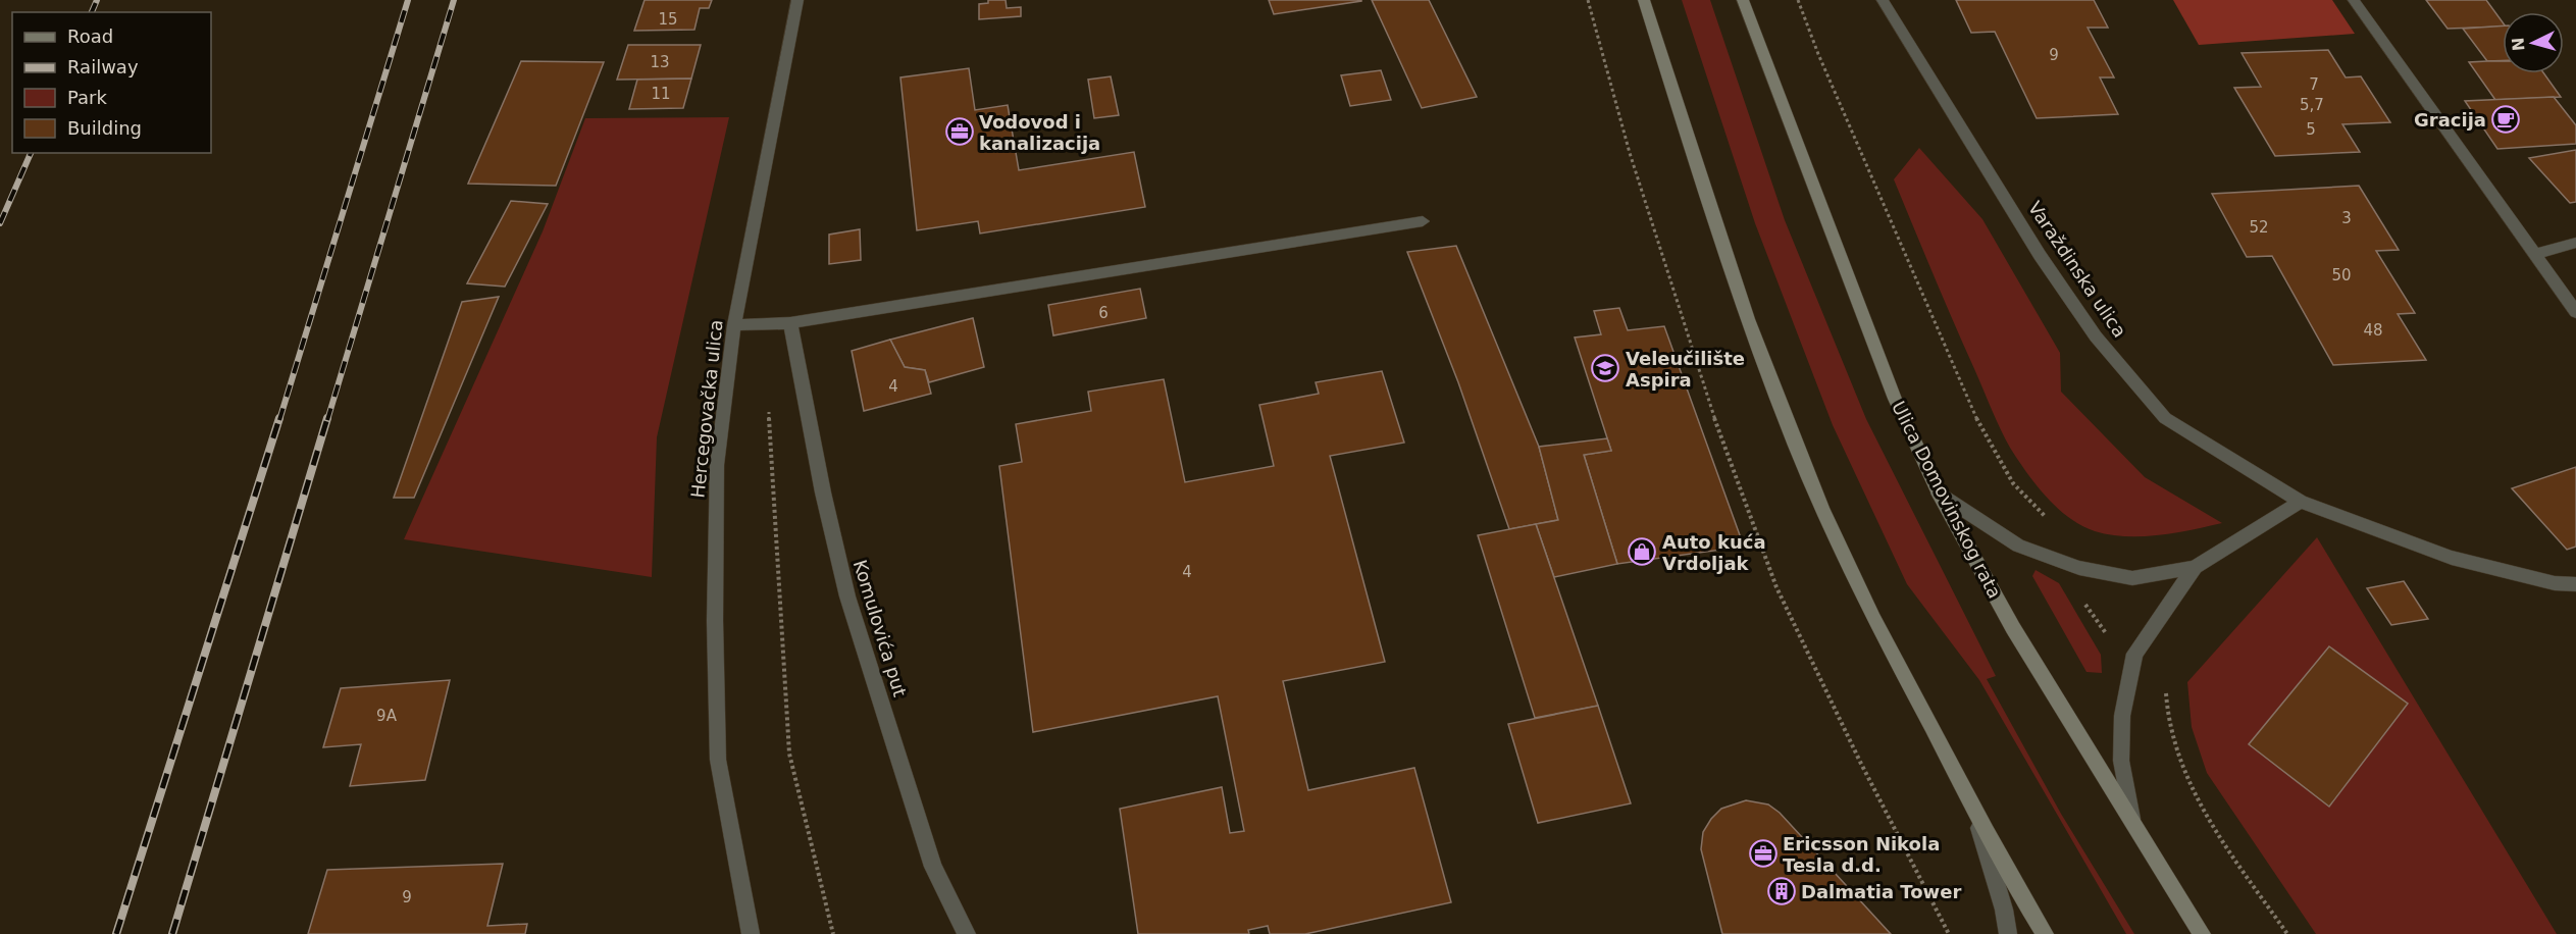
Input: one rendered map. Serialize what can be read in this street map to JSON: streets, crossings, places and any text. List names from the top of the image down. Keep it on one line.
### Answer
{"streets":{"main road":["Ulica Domovinskog rata"],"street":["Varaždinska ulica","Hercegovačka ulica","Komulovića put"]},"places":{"cafe":["Gracija"],"office":["Vodovod i kanalizacija","Ericsson Nikola Tesla d.d."],"school or university":["Veleučilište Aspira"],"shop":["Auto kuća Vrdoljak"],"building":["Dalmatia Tower"]},"house_numbers":["15","9","13","7","11","5,7","5","3","52","50","6","48","4","4","9A","9"],"legend":["Road","Railway","Park","Building"],"north":"left"}
